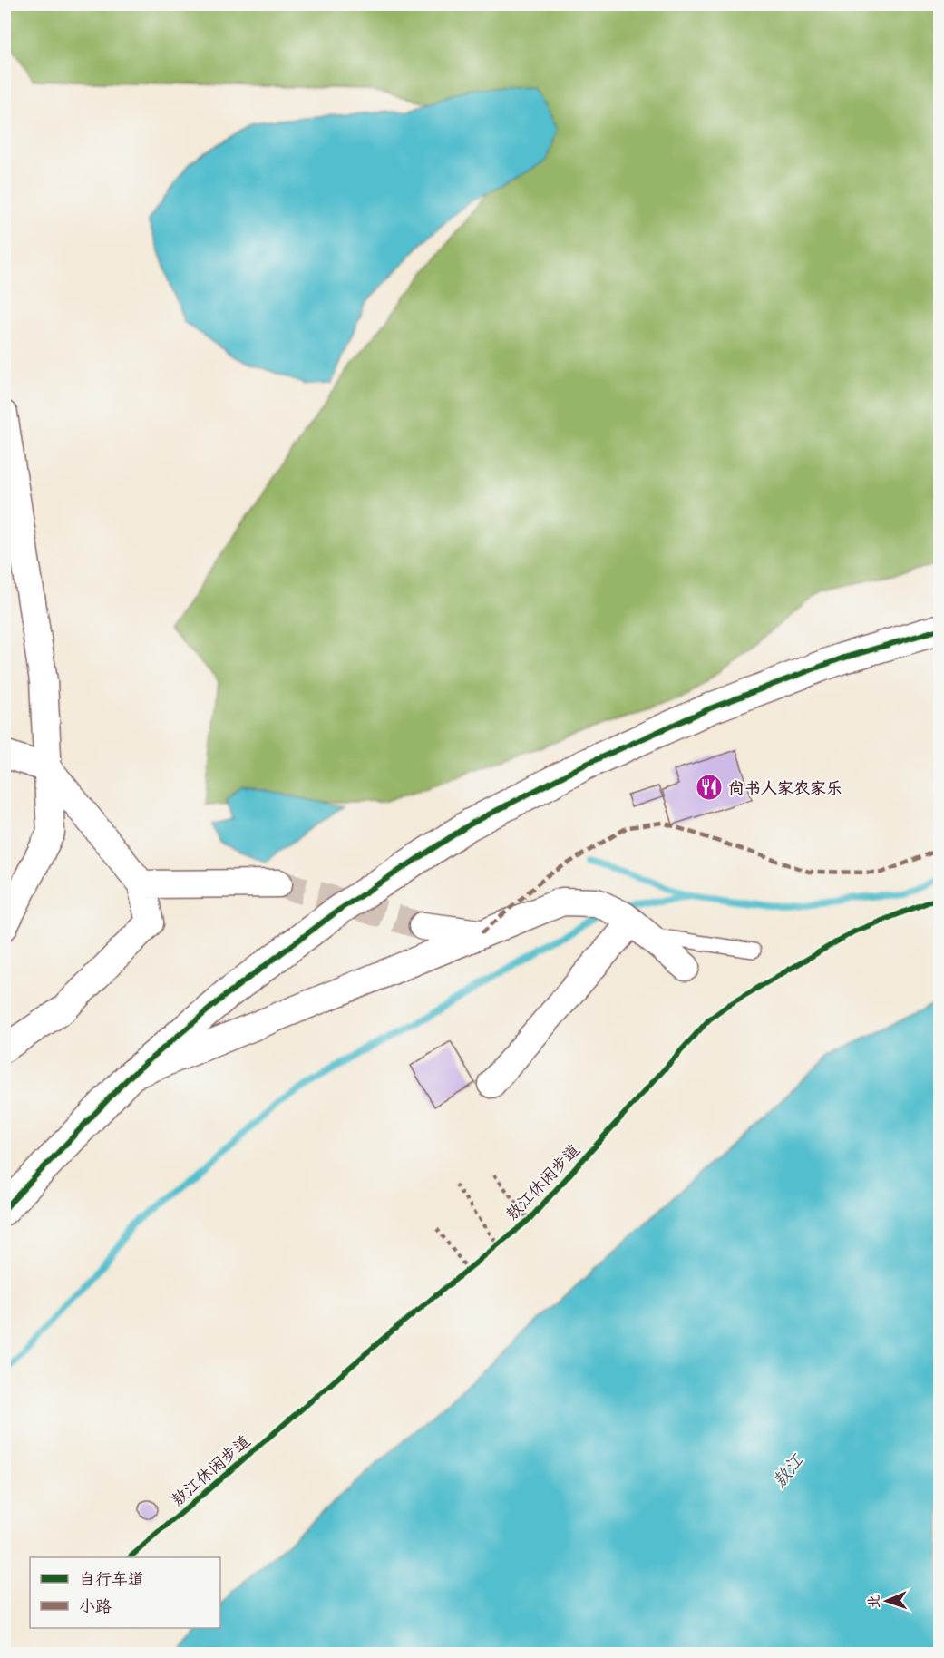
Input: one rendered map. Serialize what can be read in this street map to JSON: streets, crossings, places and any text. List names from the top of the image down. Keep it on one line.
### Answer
{"streets":{"cycle path":["敖江休闲步道"]},"water":["敖江"],"places":{"restaurant":["尚书人家农家乐"]},"legend":["自行车道","小路"],"north":"left"}
